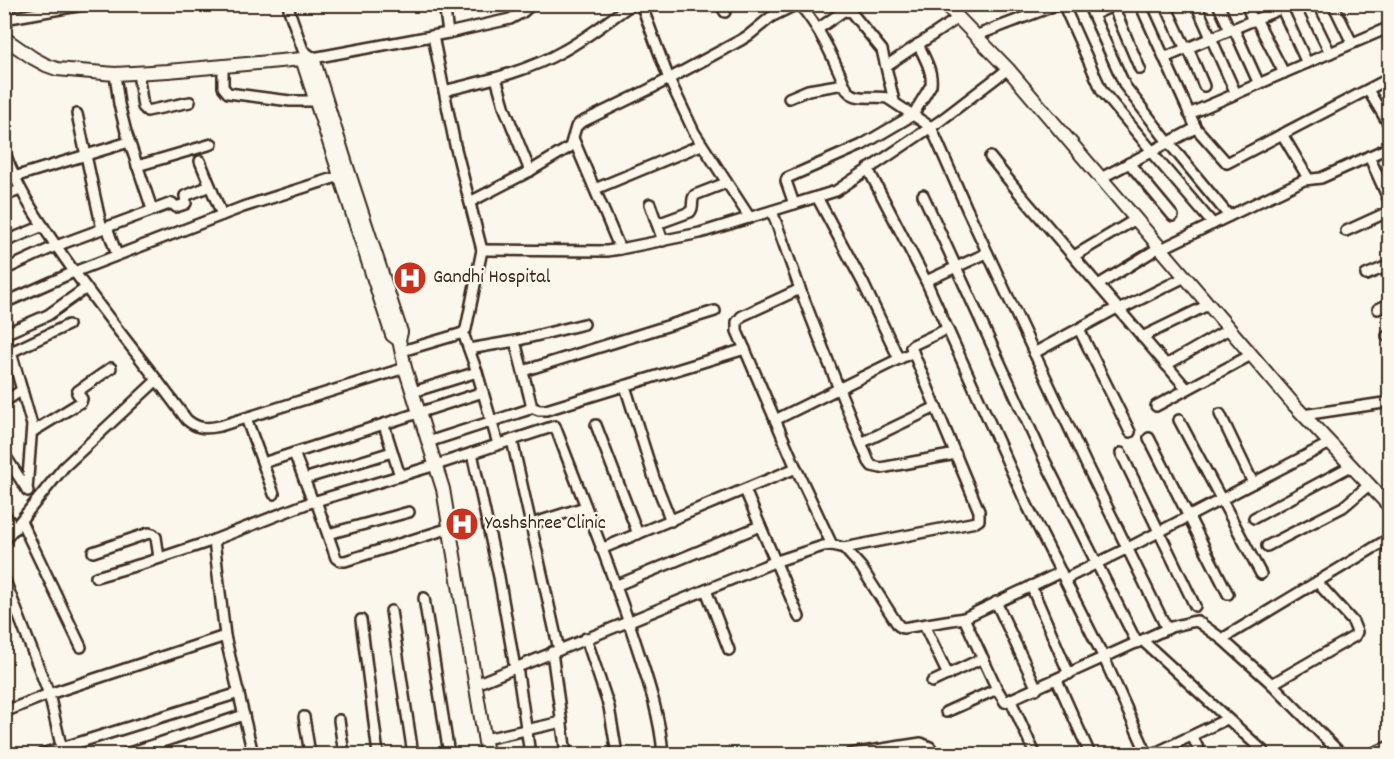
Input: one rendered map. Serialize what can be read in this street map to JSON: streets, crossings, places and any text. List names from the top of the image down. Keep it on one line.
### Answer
{"places":{"hospital":["Gandhi Hospital","Yashshree Clinic"]}}
